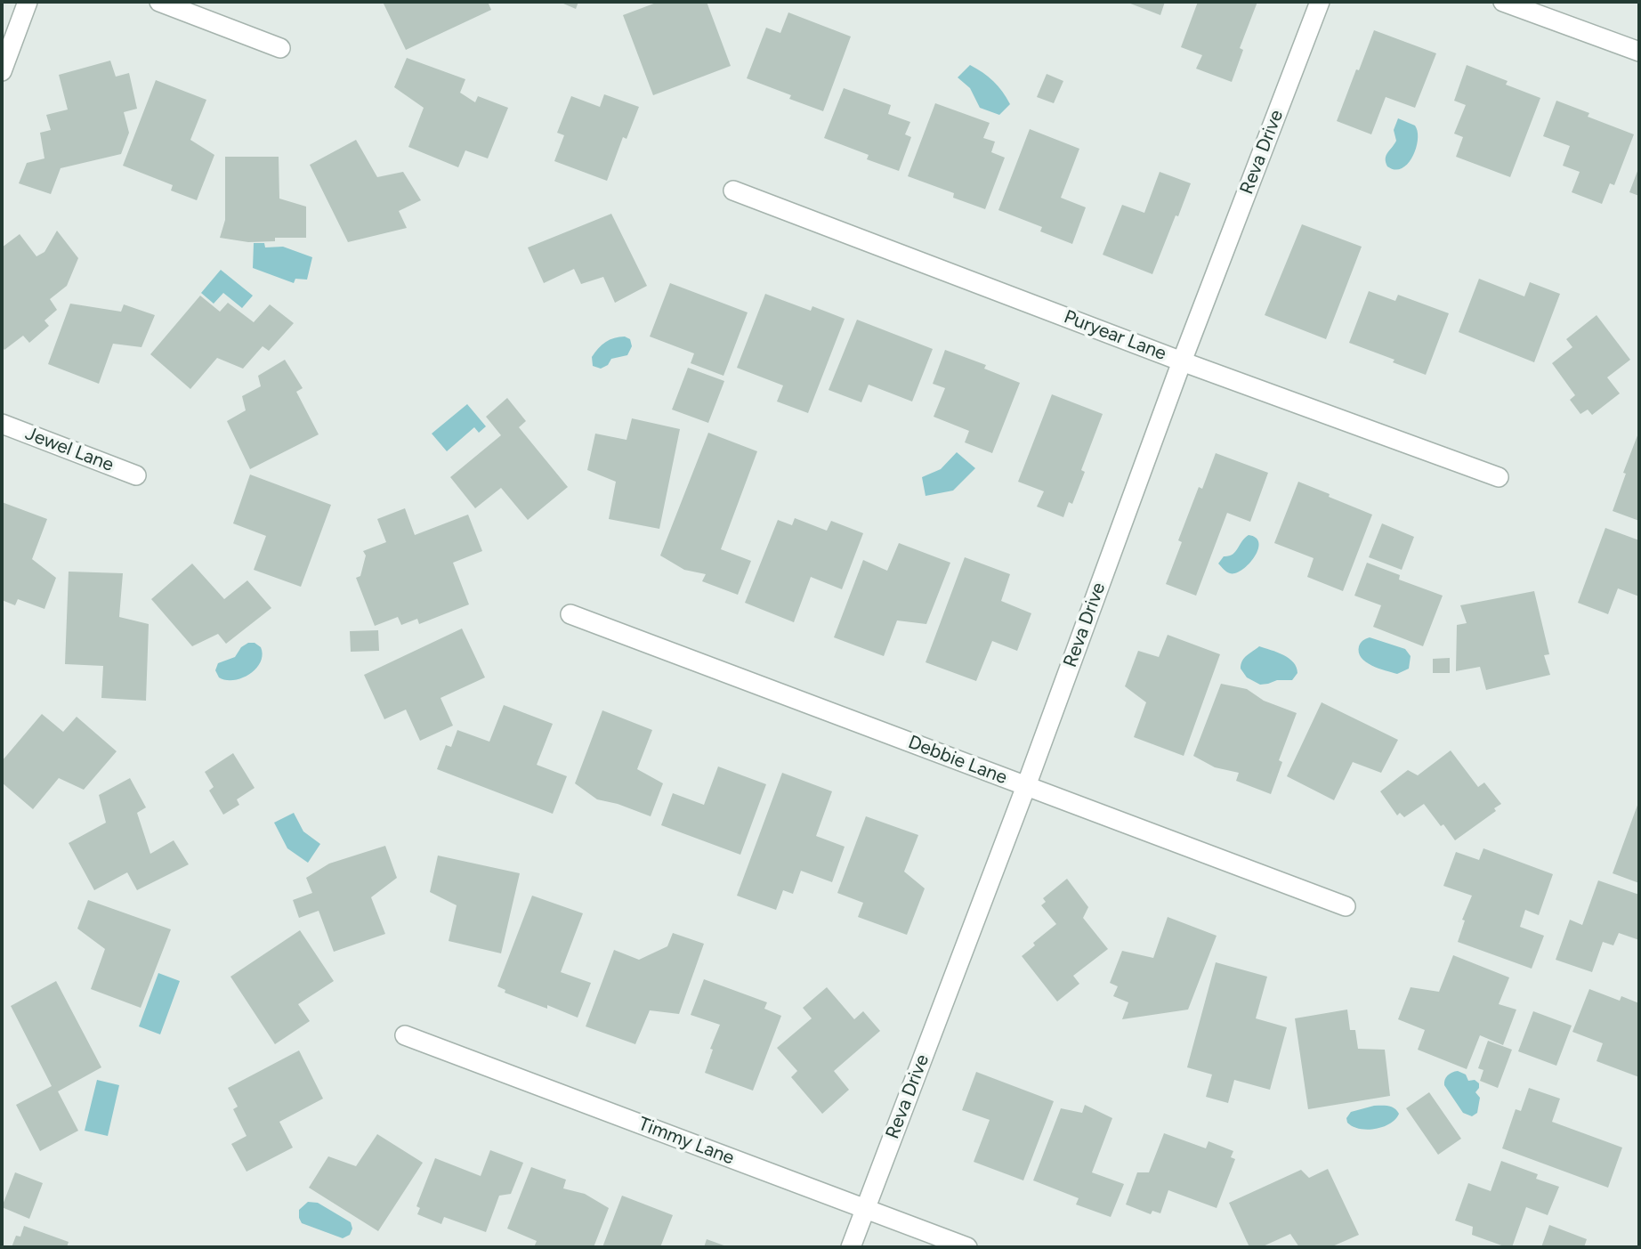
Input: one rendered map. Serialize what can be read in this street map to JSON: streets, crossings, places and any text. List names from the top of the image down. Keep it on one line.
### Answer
{"streets":{"street":["Reva Drive","Puryear Lane","Jewel Lane","Debbie Lane","Timmy Lane"]},"crossings":[["Reva Drive","Puryear Lane"],["Reva Drive","Debbie Lane"],["Reva Drive","Timmy Lane"]]}
